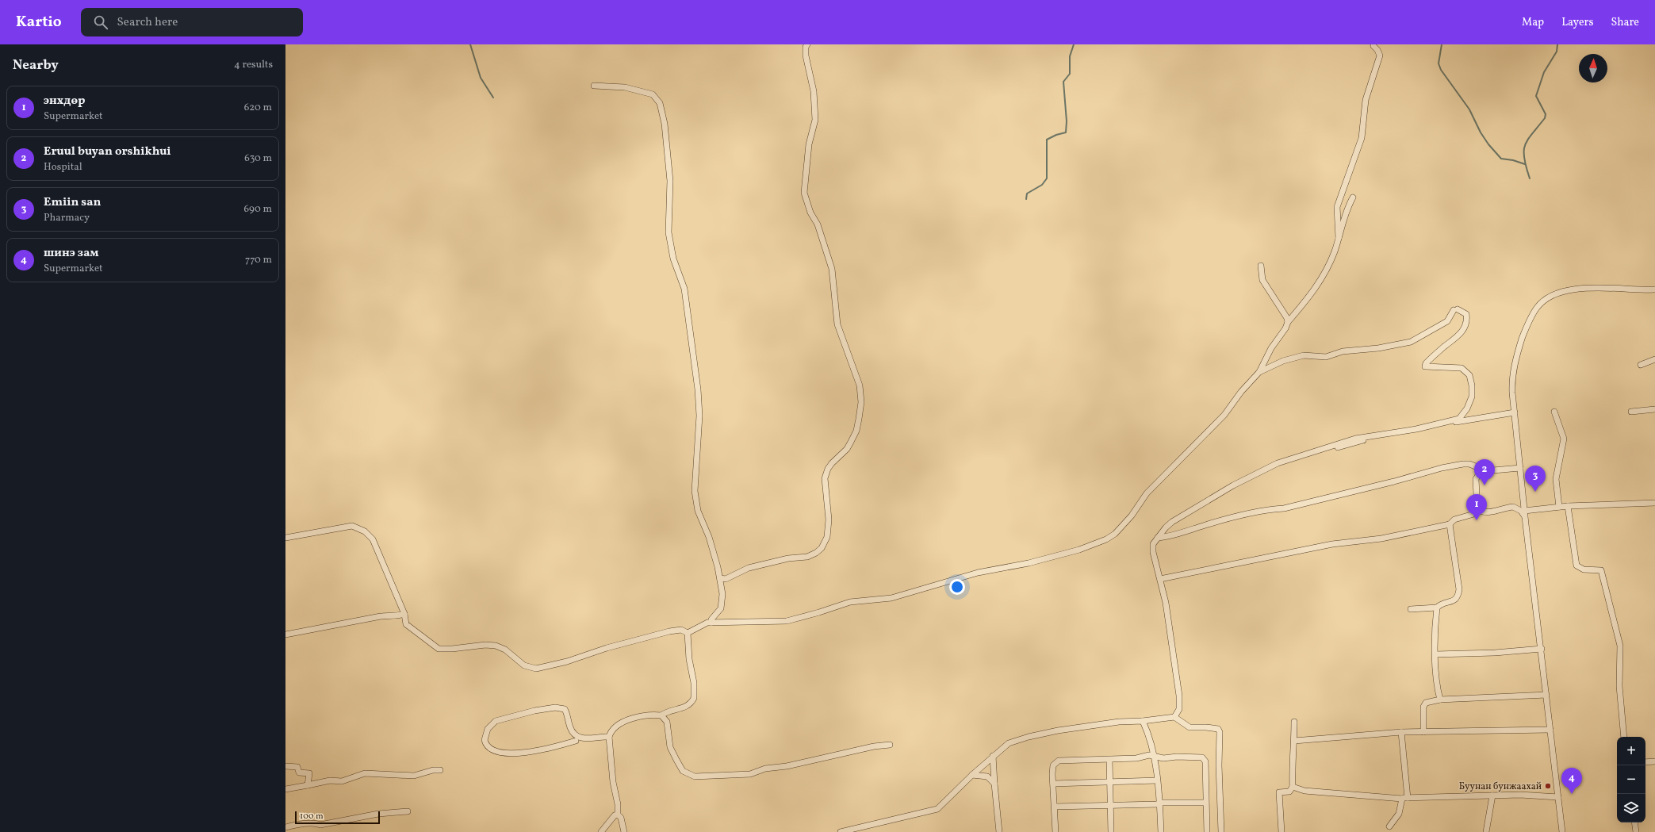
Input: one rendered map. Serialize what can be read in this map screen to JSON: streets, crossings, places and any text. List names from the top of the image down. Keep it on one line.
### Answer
{"places":["Буунан бунжаахай"],"scale_bar":"100 m","north":"top","page":{"header":"Kartio","search":"Search here","nav":["Map","Layers","Share"],"heading":["Nearby","4 results"],"list":[{"mark":"1","name":"энхдөр","note":"Supermarket","value":"620 m"},{"mark":"2","name":"Eruul buyan orshikhui","note":"Hospital","value":"630 m"},{"mark":"3","name":"Emiin san","note":"Pharmacy","value":"690 m"},{"mark":"4","name":"шинэ зам","note":"Supermarket","value":"770 m"}],"pins":["2","3","1","4"],"map_buttons":["+","−"],"scale":"100 m"}}
